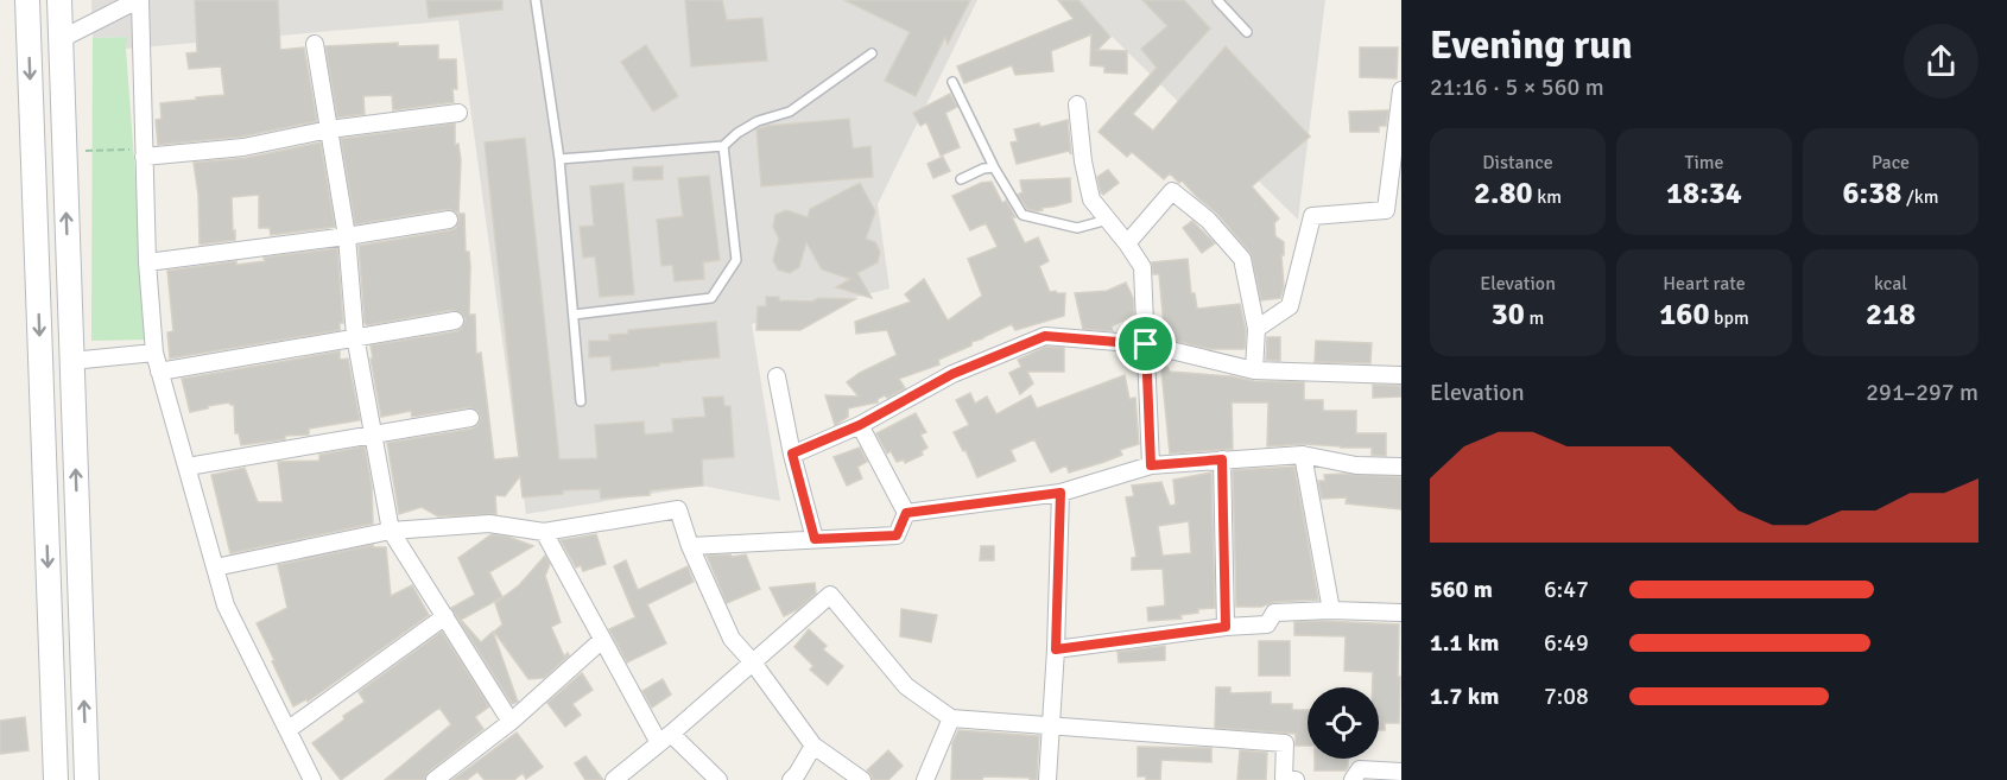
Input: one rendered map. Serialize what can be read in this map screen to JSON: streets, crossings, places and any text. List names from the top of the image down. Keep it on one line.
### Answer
{"page":{"heading":["Evening run","21:16 · 5 × 560 m"],"stats":[["Distance","2.80 km"],["Time","18:34"],["Pace","6:38 /km"],["Elevation","30 m"],["Heart rate","160 bpm"],["kcal","218"]],"chart":["Elevation","291–297 m"],"list":[{"name":"560 m","note":"6:47"},{"name":"1.1 km","note":"6:49"},{"name":"1.7 km","note":"7:08"}]}}
